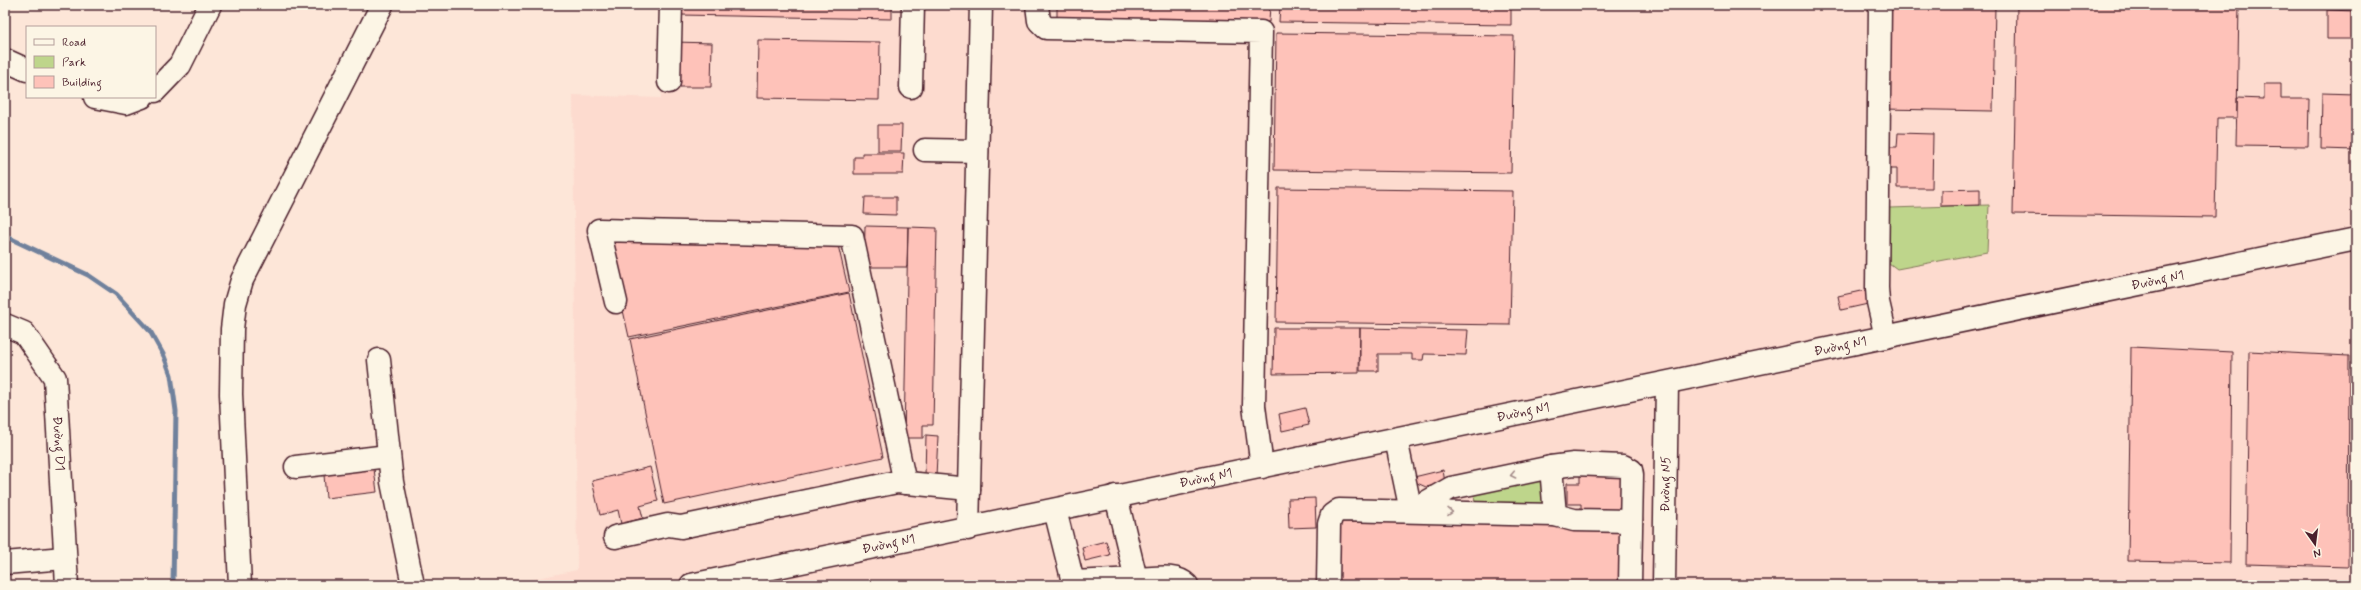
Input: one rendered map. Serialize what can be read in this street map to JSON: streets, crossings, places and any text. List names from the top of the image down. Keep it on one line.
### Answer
{"streets":{"street":["Đường N1","Đường D1","Đường N5"]},"crossings":[["Đường N1","Đường N5"]],"legend":["Road","Park","Building"],"north":"bottom"}
